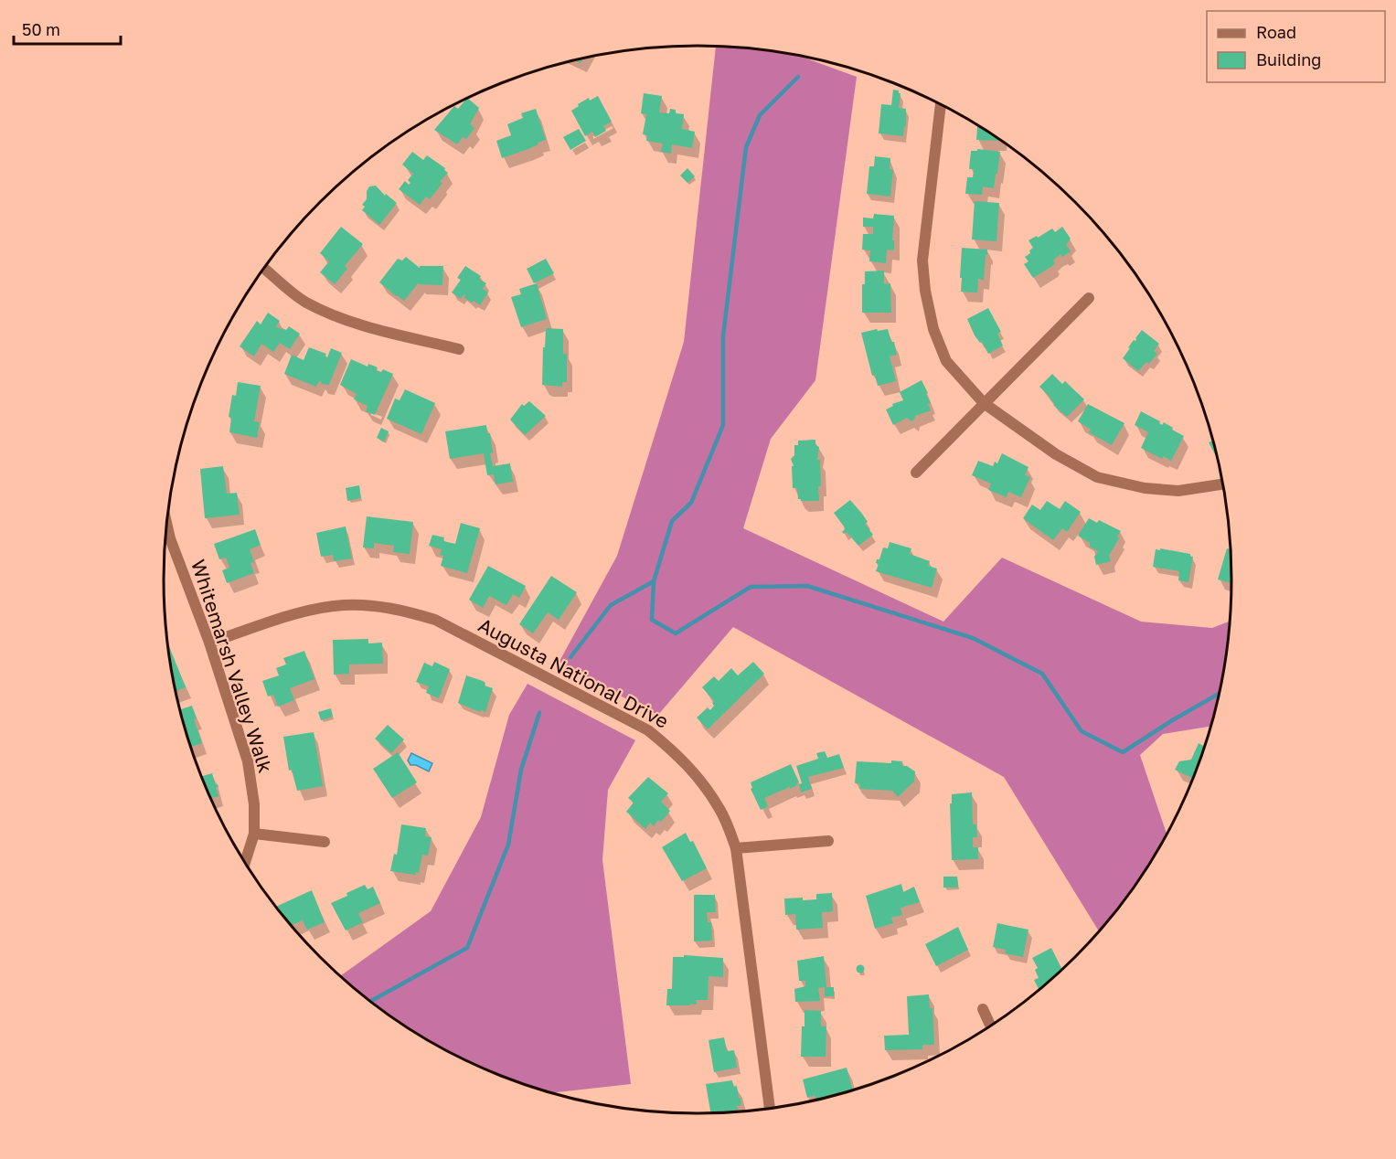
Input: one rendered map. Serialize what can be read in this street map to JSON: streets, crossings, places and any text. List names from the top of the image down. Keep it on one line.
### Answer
{"streets":{"street":["Whitemarsh Valley Walk","Augusta National Drive"]},"crossings":[["Whitemarsh Valley Walk","Augusta National Drive"]],"legend":["Road","Building"],"scale_bar":"50 m"}
